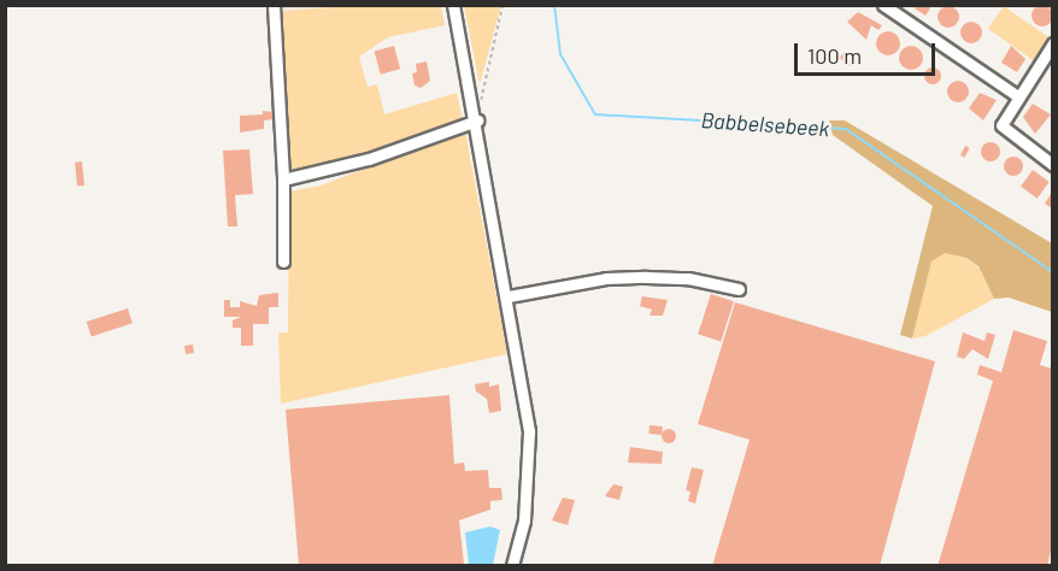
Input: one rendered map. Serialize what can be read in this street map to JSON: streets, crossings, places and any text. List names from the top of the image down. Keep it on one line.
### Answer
{"water":["Babbelsebeek"],"scale_bar":"100 m"}
